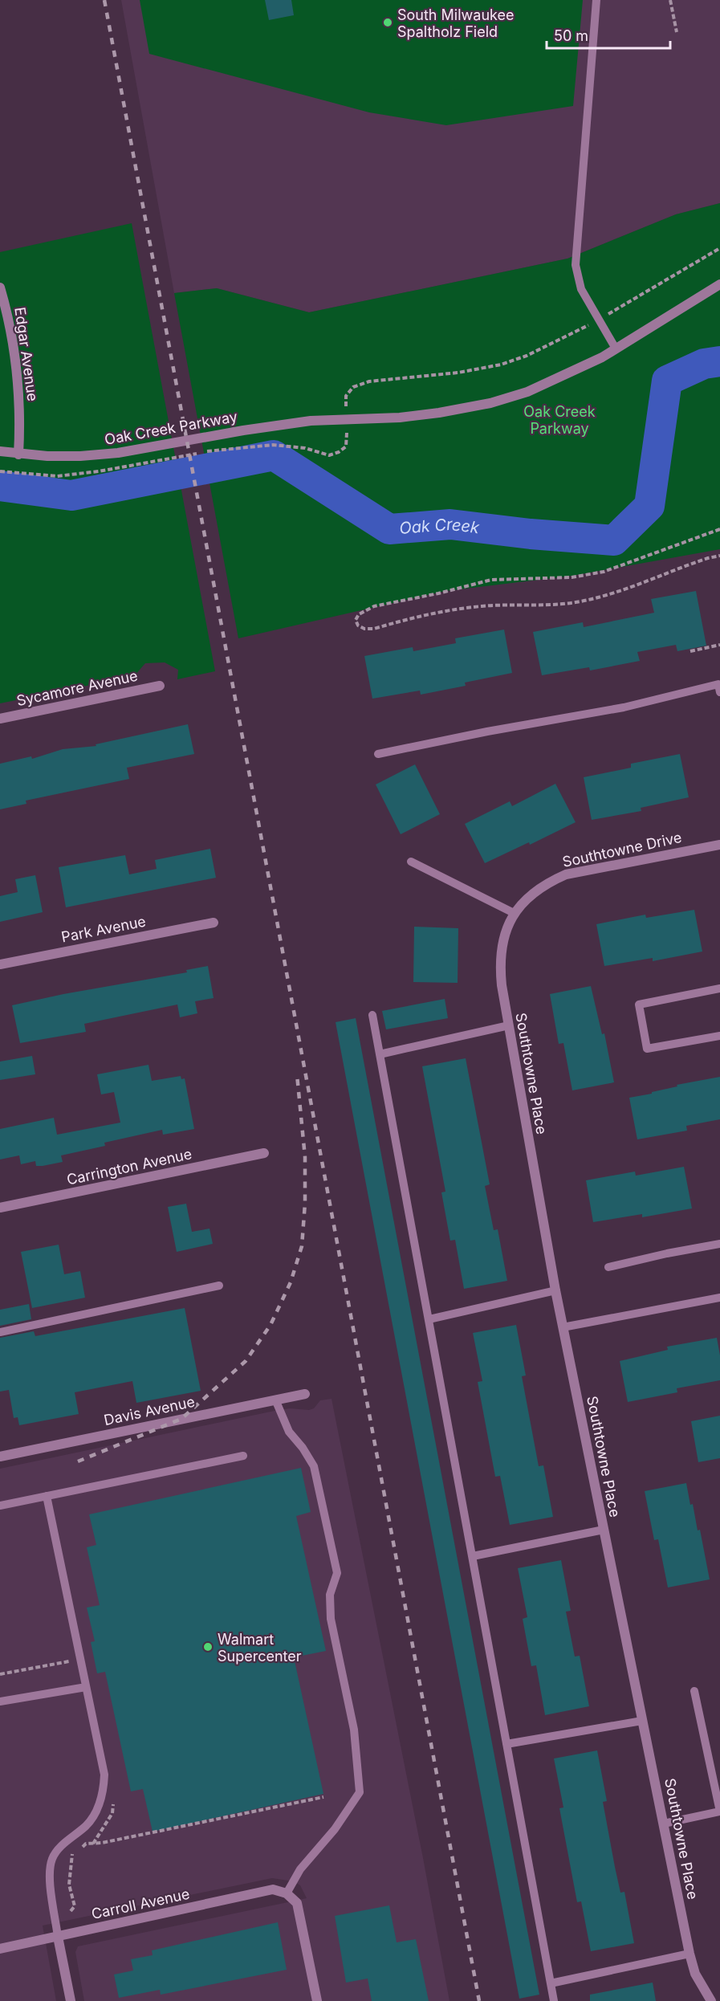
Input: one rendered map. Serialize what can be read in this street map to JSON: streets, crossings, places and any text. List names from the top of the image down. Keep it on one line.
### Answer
{"streets":{"street":["Edgar Avenue","Oak Creek Parkway","Sycamore Avenue","Southtowne Drive","Park Avenue","Southtowne Place","Carrington Avenue","Davis Avenue","Carroll Avenue"]},"crossings":[["Edgar Avenue","Oak Creek Parkway"],["Southtowne Drive","Southtowne Place"]],"water":["Oak Creek"],"parks":["Oak Creek Parkway"],"places":["South Milwaukee Spaltholz Field","Walmart Supercenter"],"scale_bar":"50 m"}
